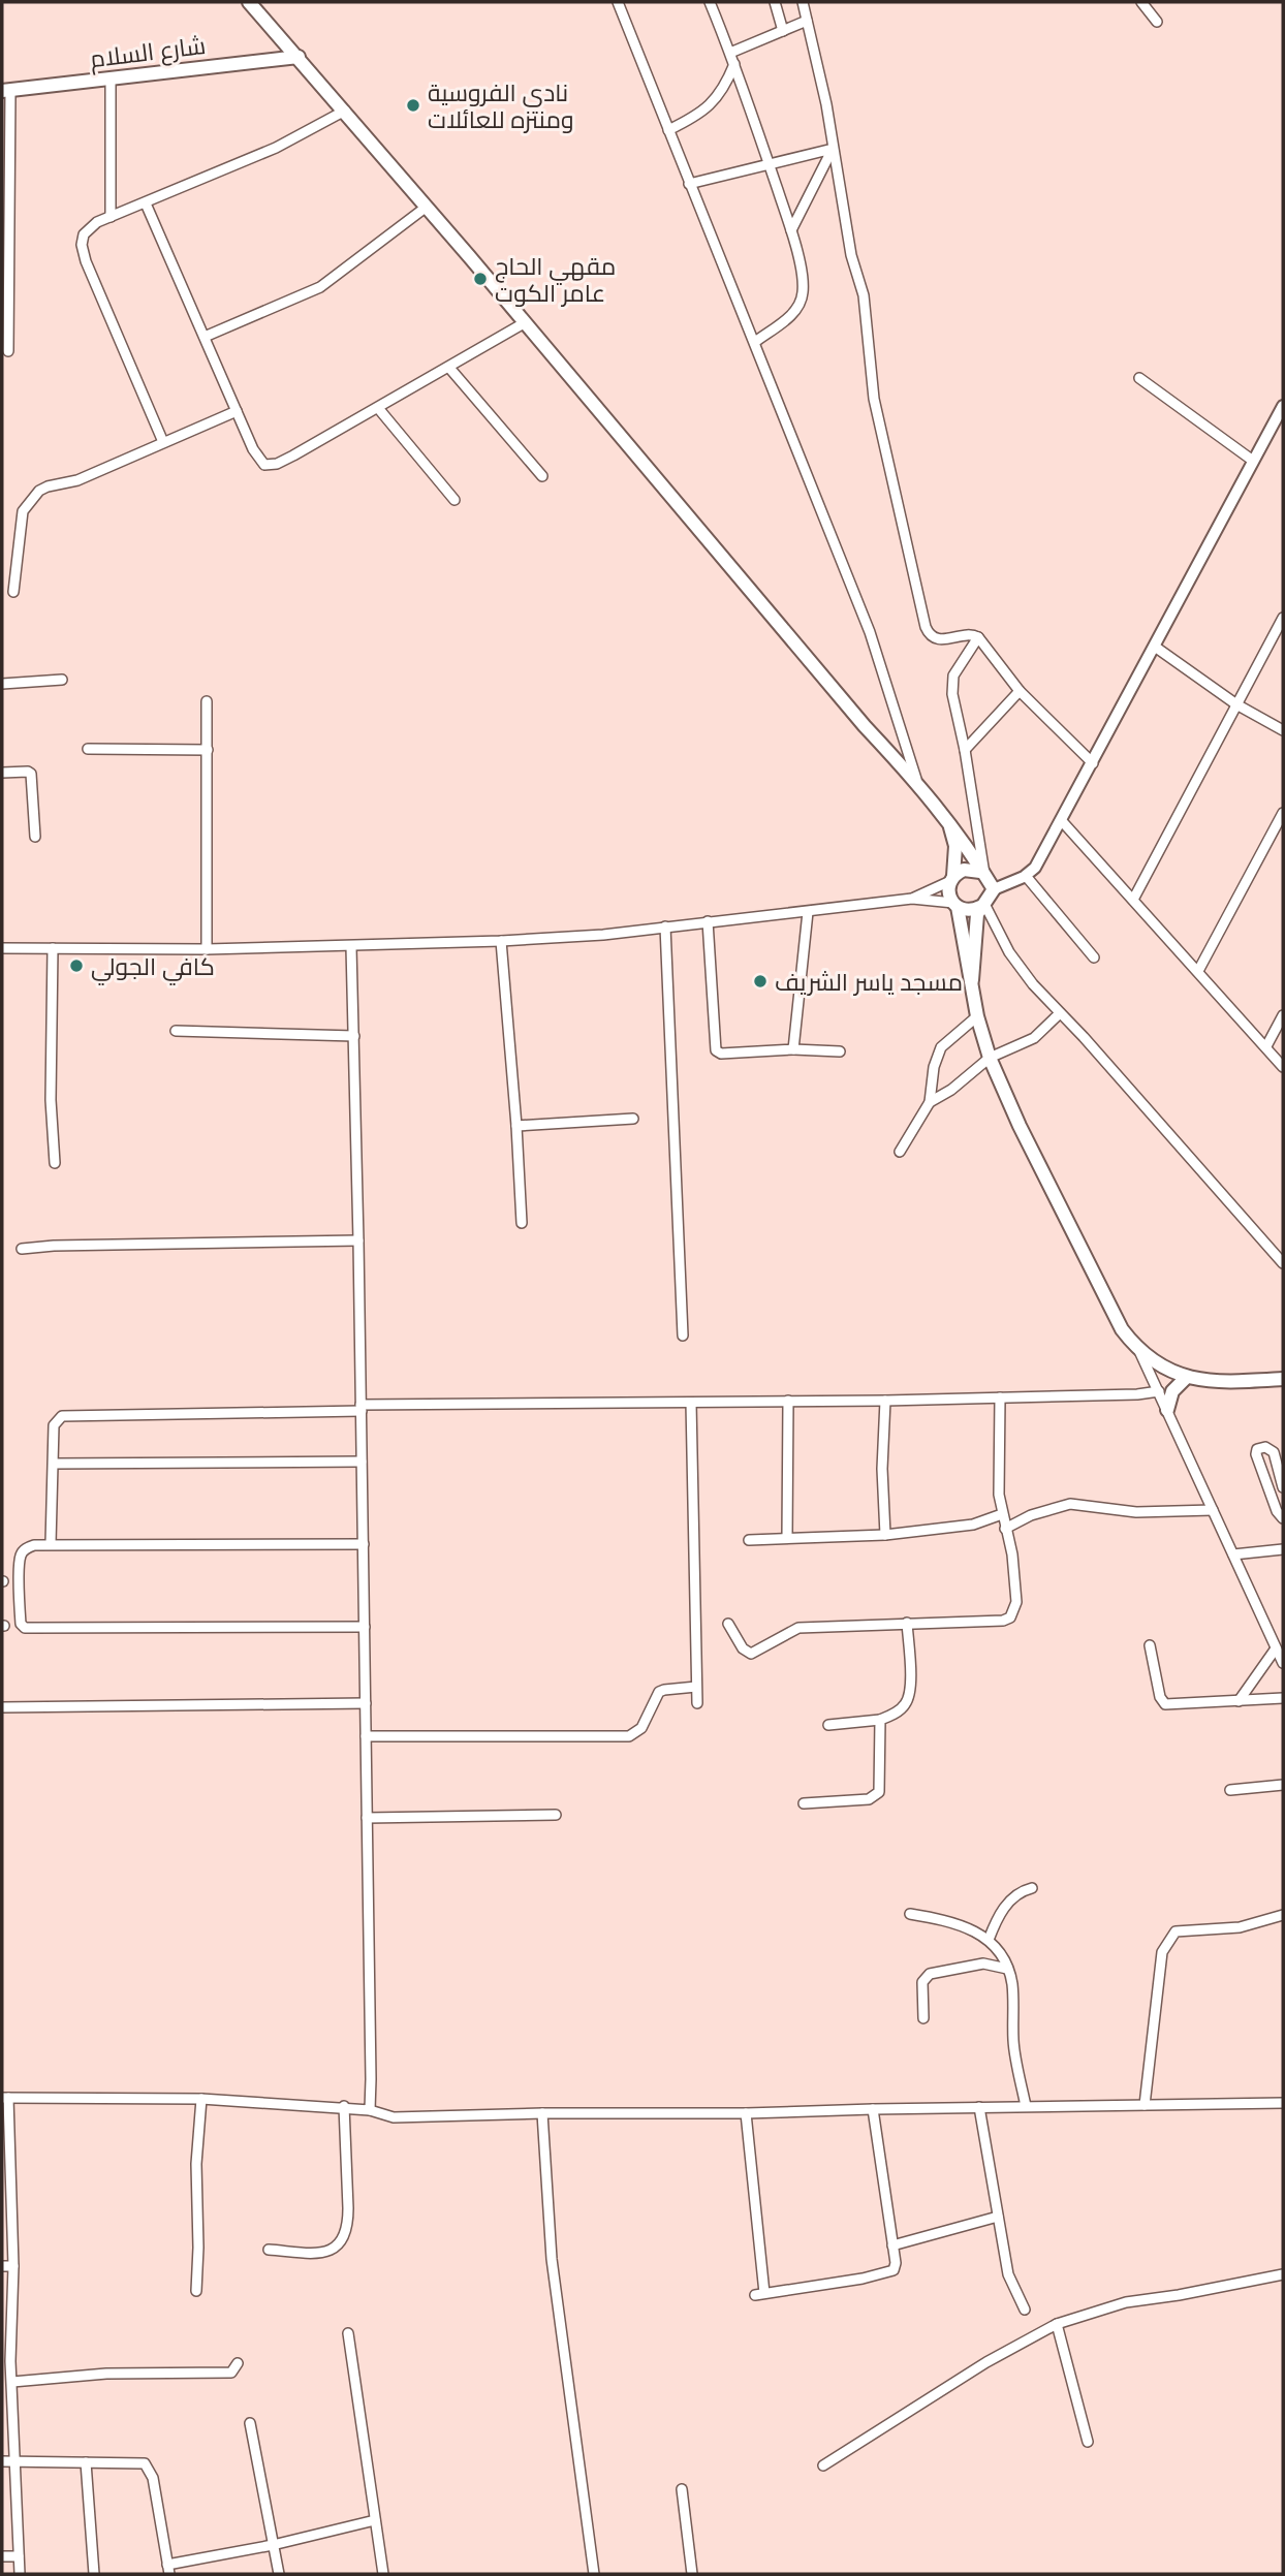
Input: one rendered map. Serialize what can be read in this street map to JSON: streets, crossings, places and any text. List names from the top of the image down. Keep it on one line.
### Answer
{"streets":{"main road":["شارع السلام"]},"places":["نادي الفروسية ومنتزه للعائلات","مقهي الحاج عامر الكوت","كافي الجولي","مسجد ياسر الشريف"]}
